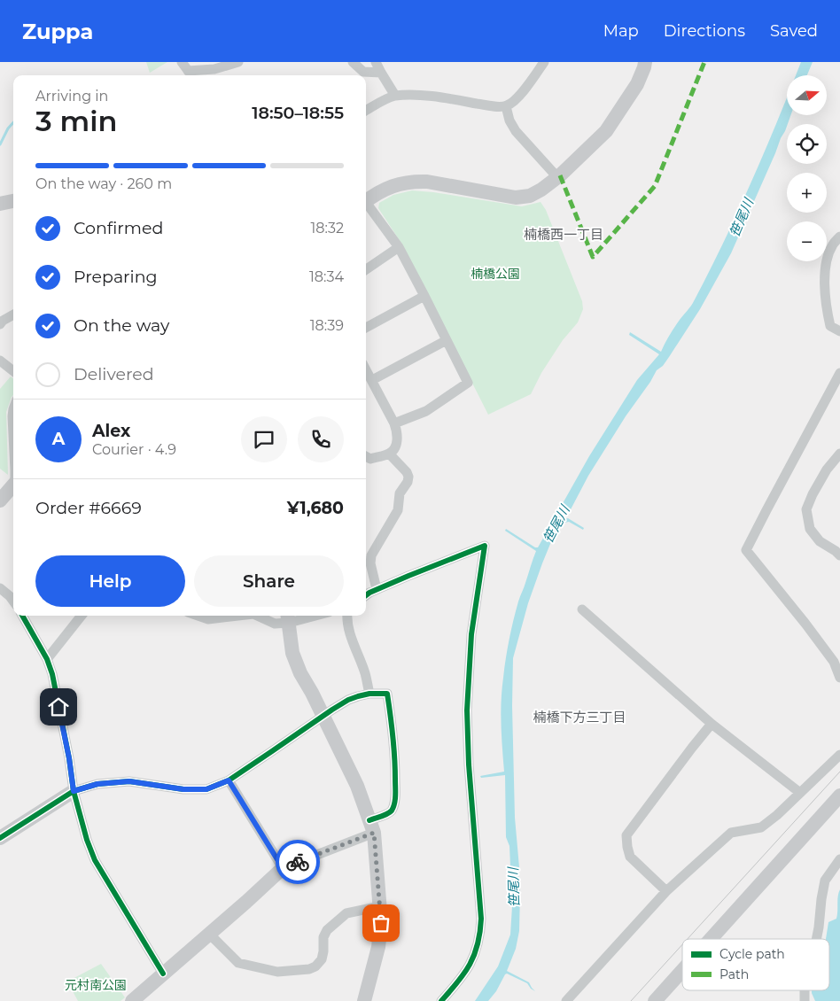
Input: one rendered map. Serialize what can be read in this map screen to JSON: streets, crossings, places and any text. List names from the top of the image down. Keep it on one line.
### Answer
{"districts":["楠橋西一丁目","楠橋下方三丁目"],"water":["笹尾川"],"parks":["楠橋公園","元村南公園"],"legend":["Cycle path","Path"],"north":"right","page":{"header":"Zuppa","nav":["Map","Directions","Saved"],"map_buttons":["+","−"],"heading":["3 min","Arriving in","18:50–18:55"],"panel":["Alex","Courier · 4.9","Order #6669","¥1,680"],"bar":"On the way · 260 m","list":[["Confirmed","18:32"],["Preparing","18:34"],["On the way","18:39"],"Delivered"],"round":"A","buttons":["Help","Share"]}}
